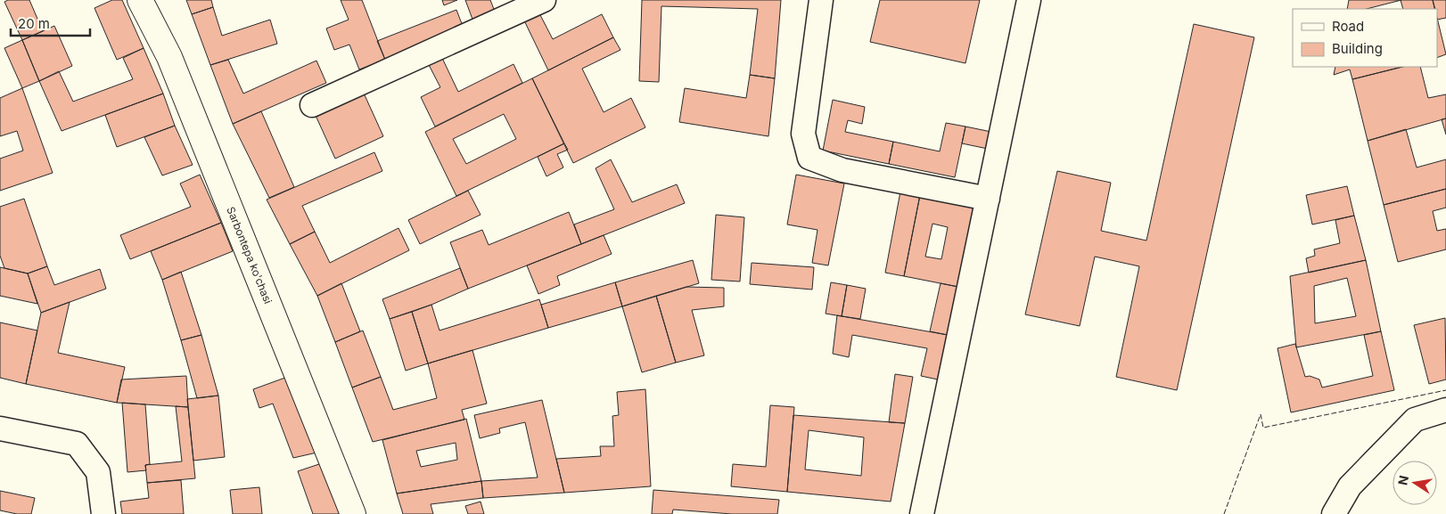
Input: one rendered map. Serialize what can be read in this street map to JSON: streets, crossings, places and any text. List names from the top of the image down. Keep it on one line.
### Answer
{"streets":{"street":["Sarbontepa ko'chasi"]},"legend":["Road","Building"],"scale_bar":"20 m","north":"left"}
